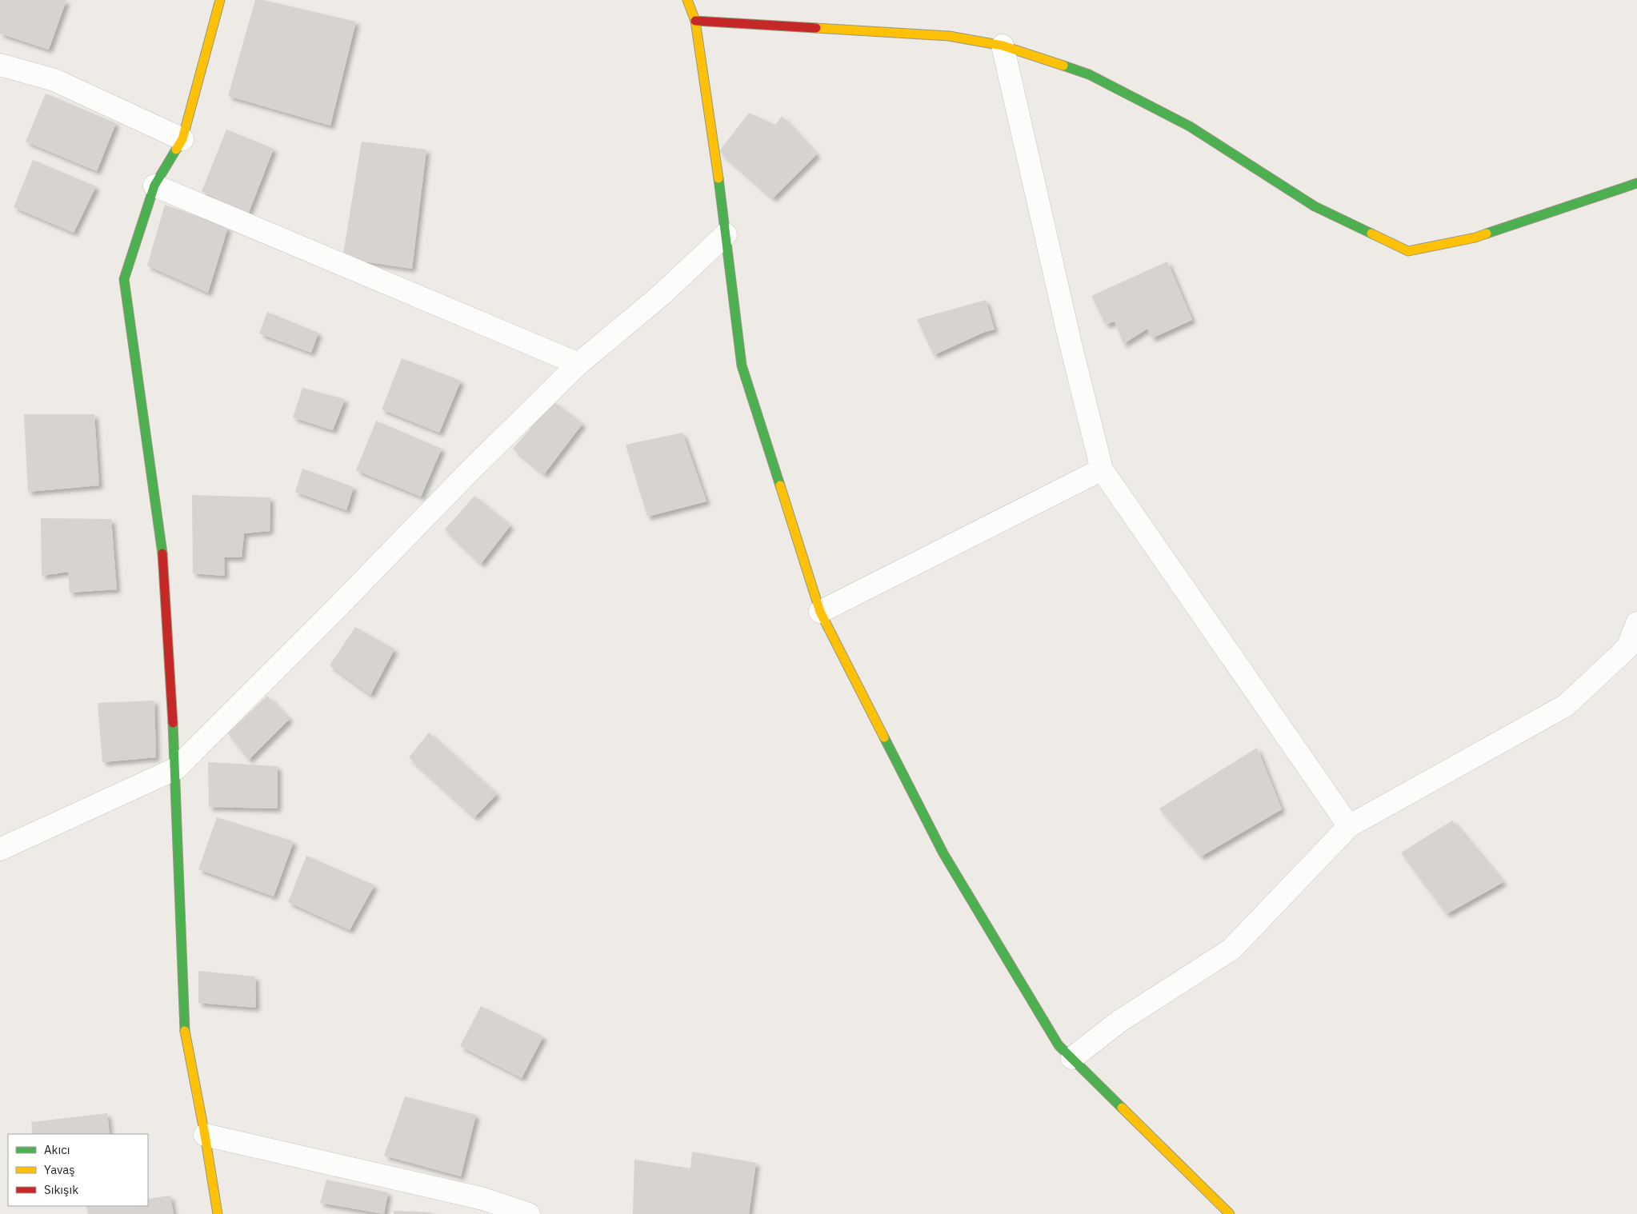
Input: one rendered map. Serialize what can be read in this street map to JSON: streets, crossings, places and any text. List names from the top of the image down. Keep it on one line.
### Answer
{"legend":["Akıcı","Yavaş","Sıkışık"]}
